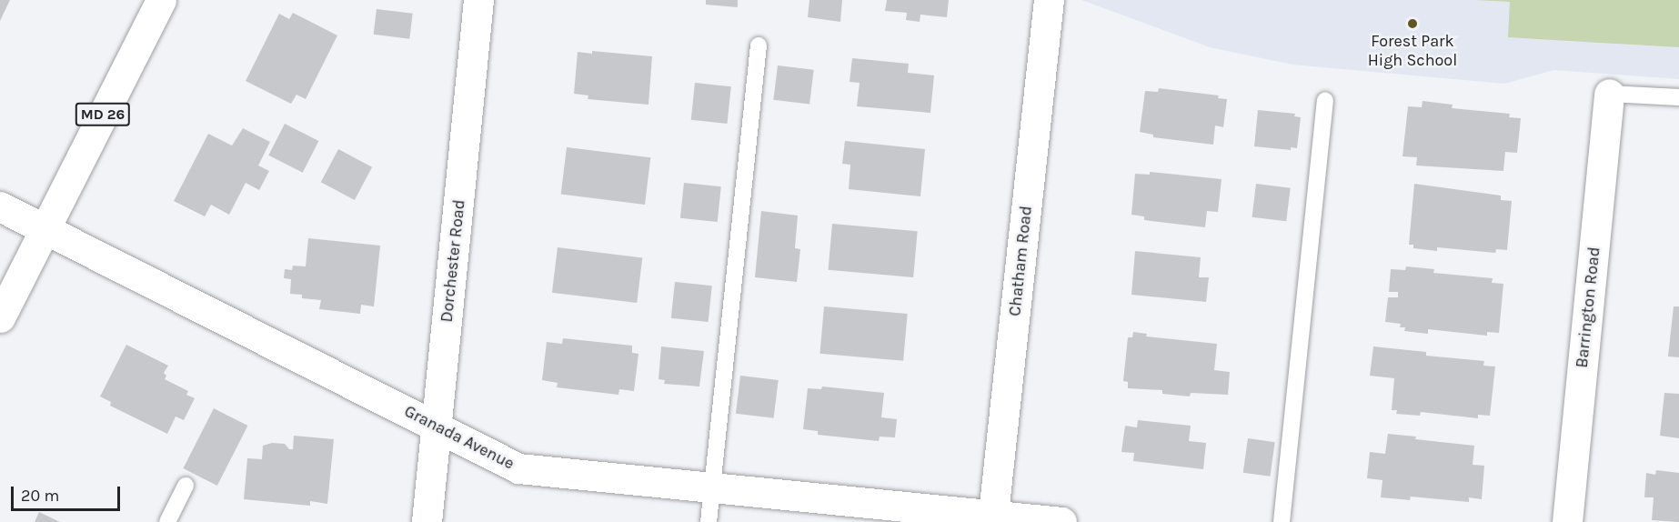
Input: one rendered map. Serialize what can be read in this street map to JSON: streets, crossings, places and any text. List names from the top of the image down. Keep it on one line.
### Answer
{"streets":{"street":["MD 26","Dorchester Road","Chatham Road","Barrington Road","Granada Avenue"]},"crossings":[["MD 26","Granada Avenue"],["Dorchester Road","Granada Avenue"],["Chatham Road","Granada Avenue"]],"places":["Forest Park High School"],"scale_bar":"20 m"}
